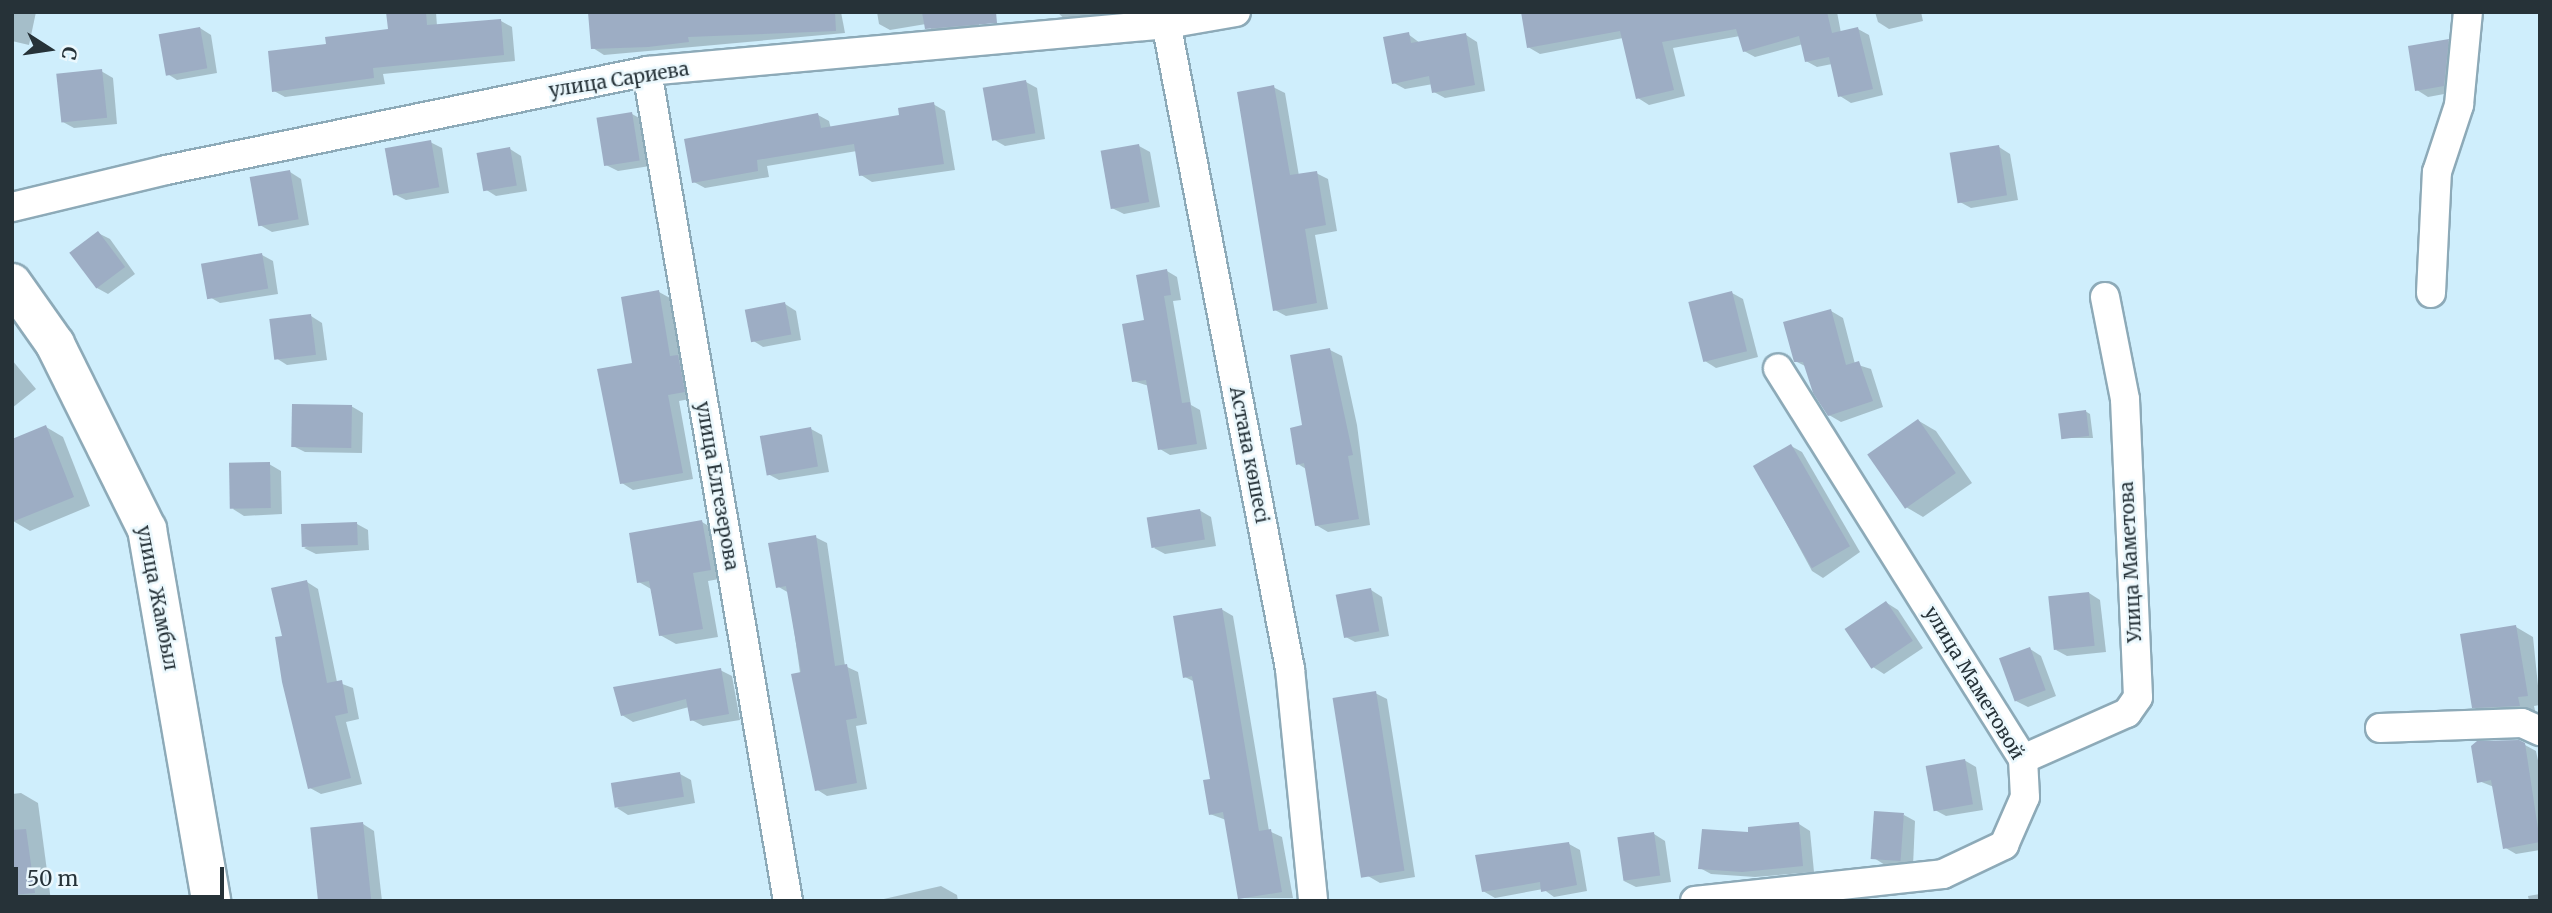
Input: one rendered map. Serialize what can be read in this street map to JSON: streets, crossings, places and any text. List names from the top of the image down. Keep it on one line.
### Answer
{"streets":{"main road":["улица Жамбыл"],"street":["улица Сариева","Астана көшесі","улица Елгезерова","Улица Маметова","улица Маметовой"]},"crossings":[["улица Сариева","Астана көшесі"],["улица Сариева","улица Елгезерова"],["Улица Маметова","улица Маметовой"]],"scale_bar":"50 m","north":"right"}
